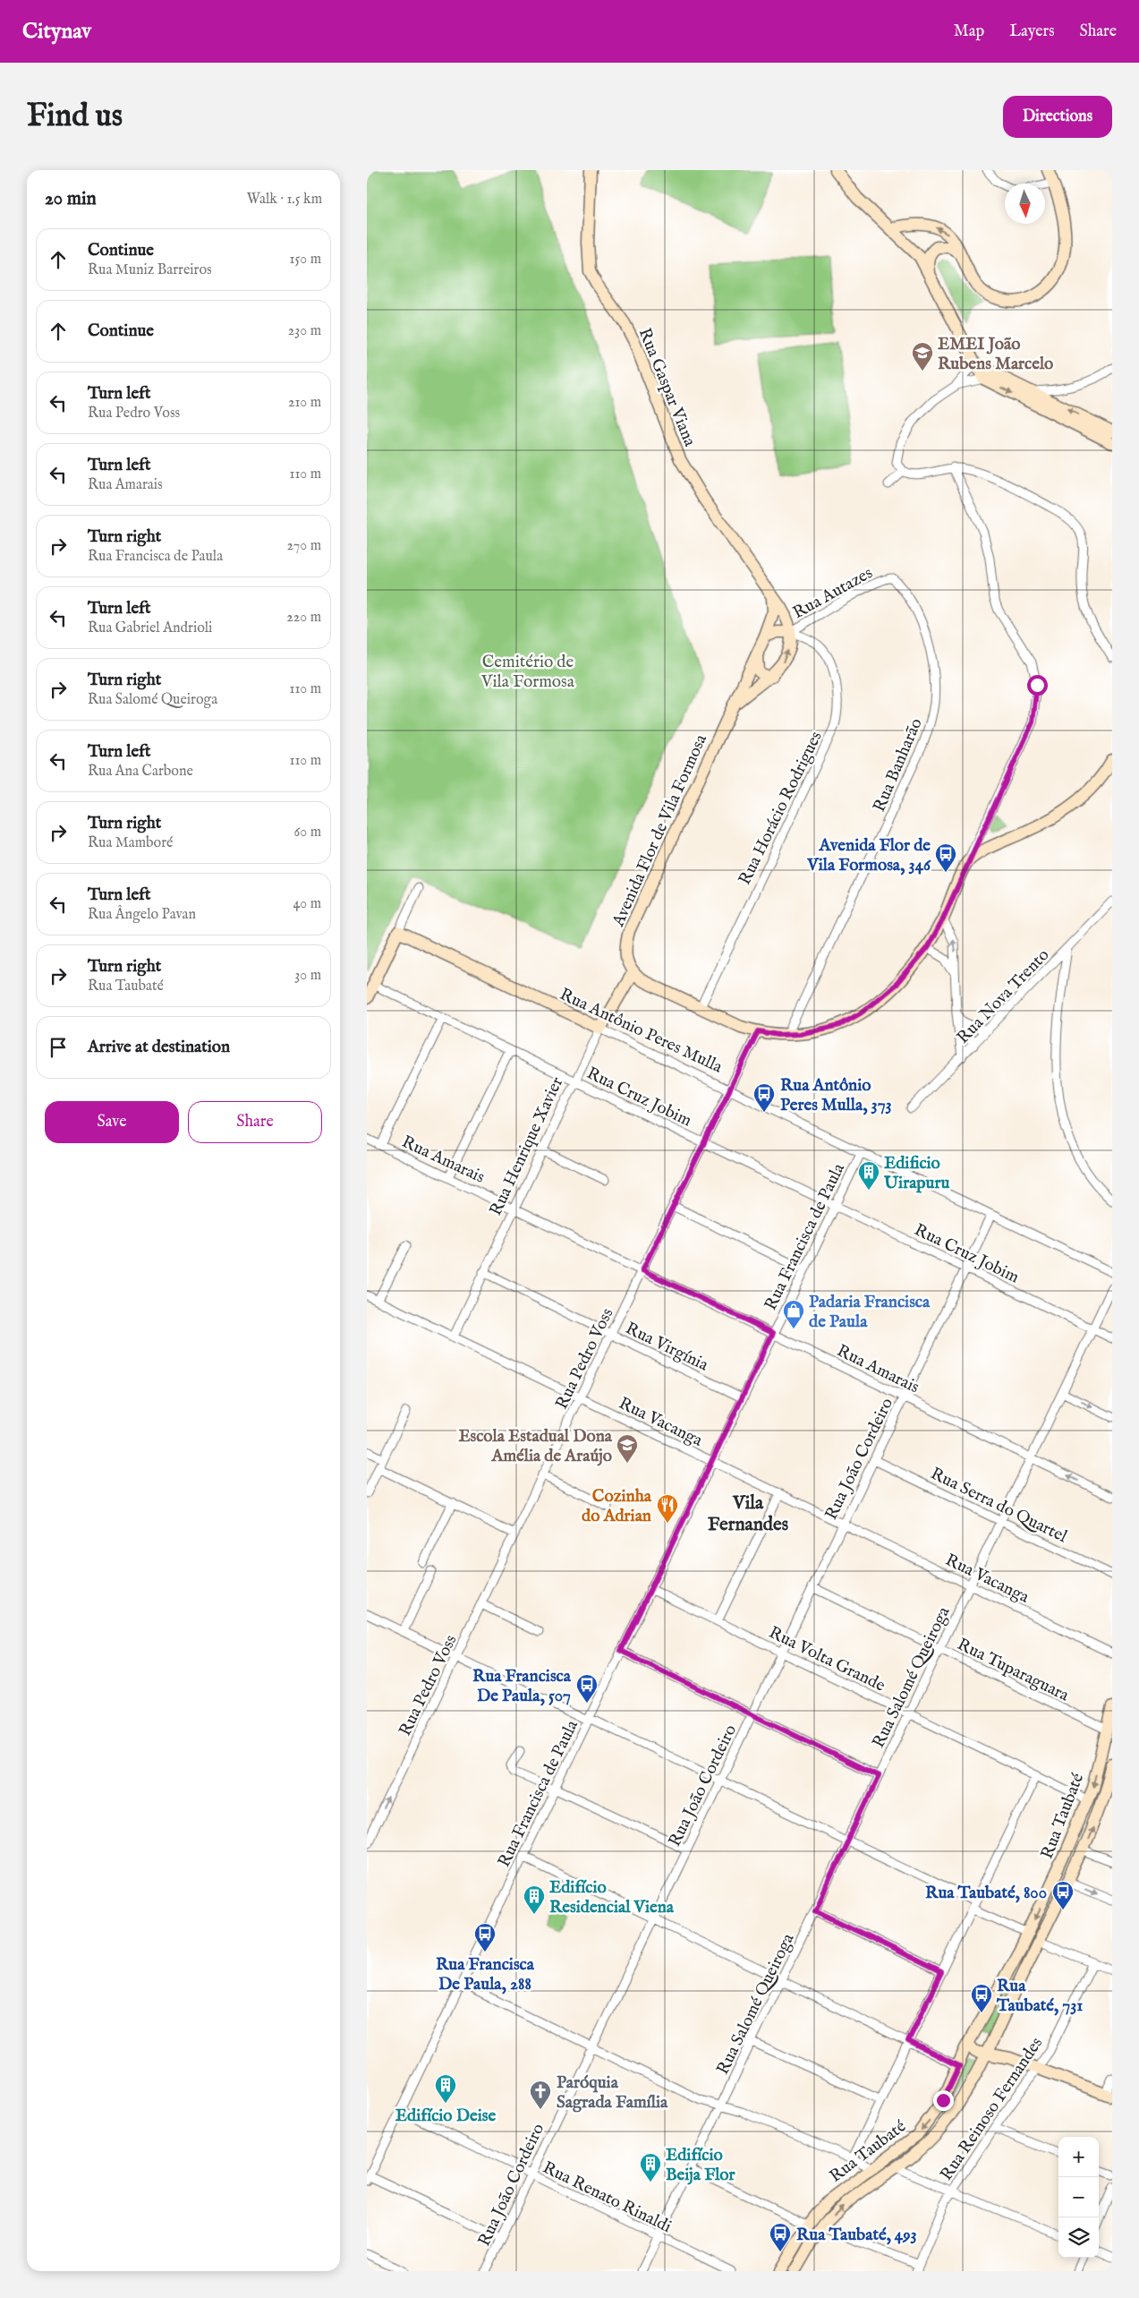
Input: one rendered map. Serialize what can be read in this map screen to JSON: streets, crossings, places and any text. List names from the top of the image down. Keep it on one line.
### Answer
{"streets":{"street":["Rua Gaspar Viana","Rua Autazes","Rua Banharão","Rua Horácio Rodrigues","Avenida Flor de Vila Formosa","Rua Nova Trento","Rua Antônio Peres Mulla","Rua Cruz Jobim","Rua Henrique Xavier","Rua Amarais","Rua Francisca de Paula","Rua Virgínia","Rua Pedro Voss","Rua Vacanga","Rua João Cordeiro","Rua Serra do Quartel","Rua Volta Grande","Rua Tuparaguara","Rua Salomé Queiroga","Rua Taubaté","Rua Reinoso Fernandes","Rua Renato Rinaldi"]},"crossings":[["Rua Gaspar Viana","Rua Autazes"],["Rua Gaspar Viana","Rua Horácio Rodrigues"],["Rua Gaspar Viana","Avenida Flor de Vila Formosa"],["Rua Autazes","Rua Banharão"],["Rua Autazes","Rua Horácio Rodrigues"],["Rua Autazes","Avenida Flor de Vila Formosa"],["Rua Horácio Rodrigues","Avenida Flor de Vila Formosa"],["Avenida Flor de Vila Formosa","Rua Henrique Xavier"],["Rua Antônio Peres Mulla","Rua Henrique Xavier"],["Rua Antônio Peres Mulla","Rua Francisca de Paula"],["Rua Antônio Peres Mulla","Rua Pedro Voss"],["Rua Antônio Peres Mulla","Rua João Cordeiro"],["Rua Cruz Jobim","Rua Henrique Xavier"],["Rua Cruz Jobim","Rua Francisca de Paula"],["Rua Cruz Jobim","Rua Pedro Voss"],["Rua Cruz Jobim","Rua João Cordeiro"],["Rua Cruz Jobim","Rua Salomé Queiroga"],["Rua Henrique Xavier","Rua Amarais"],["Rua Henrique Xavier","Rua Virgínia"],["Rua Henrique Xavier","Rua Vacanga"],["Rua Amarais","Rua Francisca de Paula"],["Rua Amarais","Rua Pedro Voss"],["Rua Amarais","Rua João Cordeiro"],["Rua Amarais","Rua Salomé Queiroga"],["Rua Francisca de Paula","Rua Virgínia"],["Rua Francisca de Paula","Rua Vacanga"],["Rua Francisca de Paula","Rua Volta Grande"],["Rua Francisca de Paula","Rua Renato Rinaldi"],["Rua Virgínia","Rua Pedro Voss"],["Rua Pedro Voss","Rua Vacanga"],["Rua Vacanga","Rua João Cordeiro"],["Rua Vacanga","Rua Salomé Queiroga"],["Rua João Cordeiro","Rua Serra do Quartel"],["Rua João Cordeiro","Rua Volta Grande"],["Rua João Cordeiro","Rua Tuparaguara"],["Rua João Cordeiro","Rua Renato Rinaldi"],["Rua Serra do Quartel","Rua Salomé Queiroga"],["Rua Volta Grande","Rua Salomé Queiroga"],["Rua Volta Grande","Rua Taubaté"],["Rua Tuparaguara","Rua Salomé Queiroga"],["Rua Tuparaguara","Rua Taubaté"],["Rua Salomé Queiroga","Rua Renato Rinaldi"]],"districts":["Vila Fernandes"],"parks":["Cemitério de Vila Formosa"],"places":{"school or university":["EMEI João Rubens Marcelo","Escola Estadual Dona Amélia de Araújo"],"bus stop":["Avenida Flor de Vila Formosa, 346","Rua Antônio Peres Mulla, 373","Rua Francisca De Paula, 507","Rua Taubaté, 800","Rua Francisca De Paula, 288","Rua Taubaté, 731","Rua Taubaté, 493"],"building":["Edificio Uirapuru","Edifício Residencial Viena","Edifício Deise","Edifício Beija Flor"],"shop":["Padaria Francisca de Paula"],"restaurant":["Cozinha do Adrian"],"church":["Paróquia Sagrada Família"]},"north":"bottom","page":{"header":"Citynav","nav":["Map","Layers","Share"],"buttons":["Directions",["Save","Share"]],"title":"Find us","heading":["20 min","Walk · 1.5 km"],"list":[["Continue","Rua Muniz Barreiros","150 m"],["Continue","230 m"],["Turn left","Rua Pedro Voss","210 m"],["Turn left","Rua Amarais","110 m"],["Turn right","Rua Francisca de Paula","270 m"],["Turn left","Rua Gabriel Andrioli","220 m"],["Turn right","Rua Salomé Queiroga","110 m"],["Turn left","Rua Ana Carbone","110 m"],["Turn right","Rua Mamboré","60 m"],["Turn left","Rua Ângelo Pavan","40 m"],["Turn right","Rua Taubaté","30 m"],"Arrive at destination"],"map_buttons":["+","−"]}}
